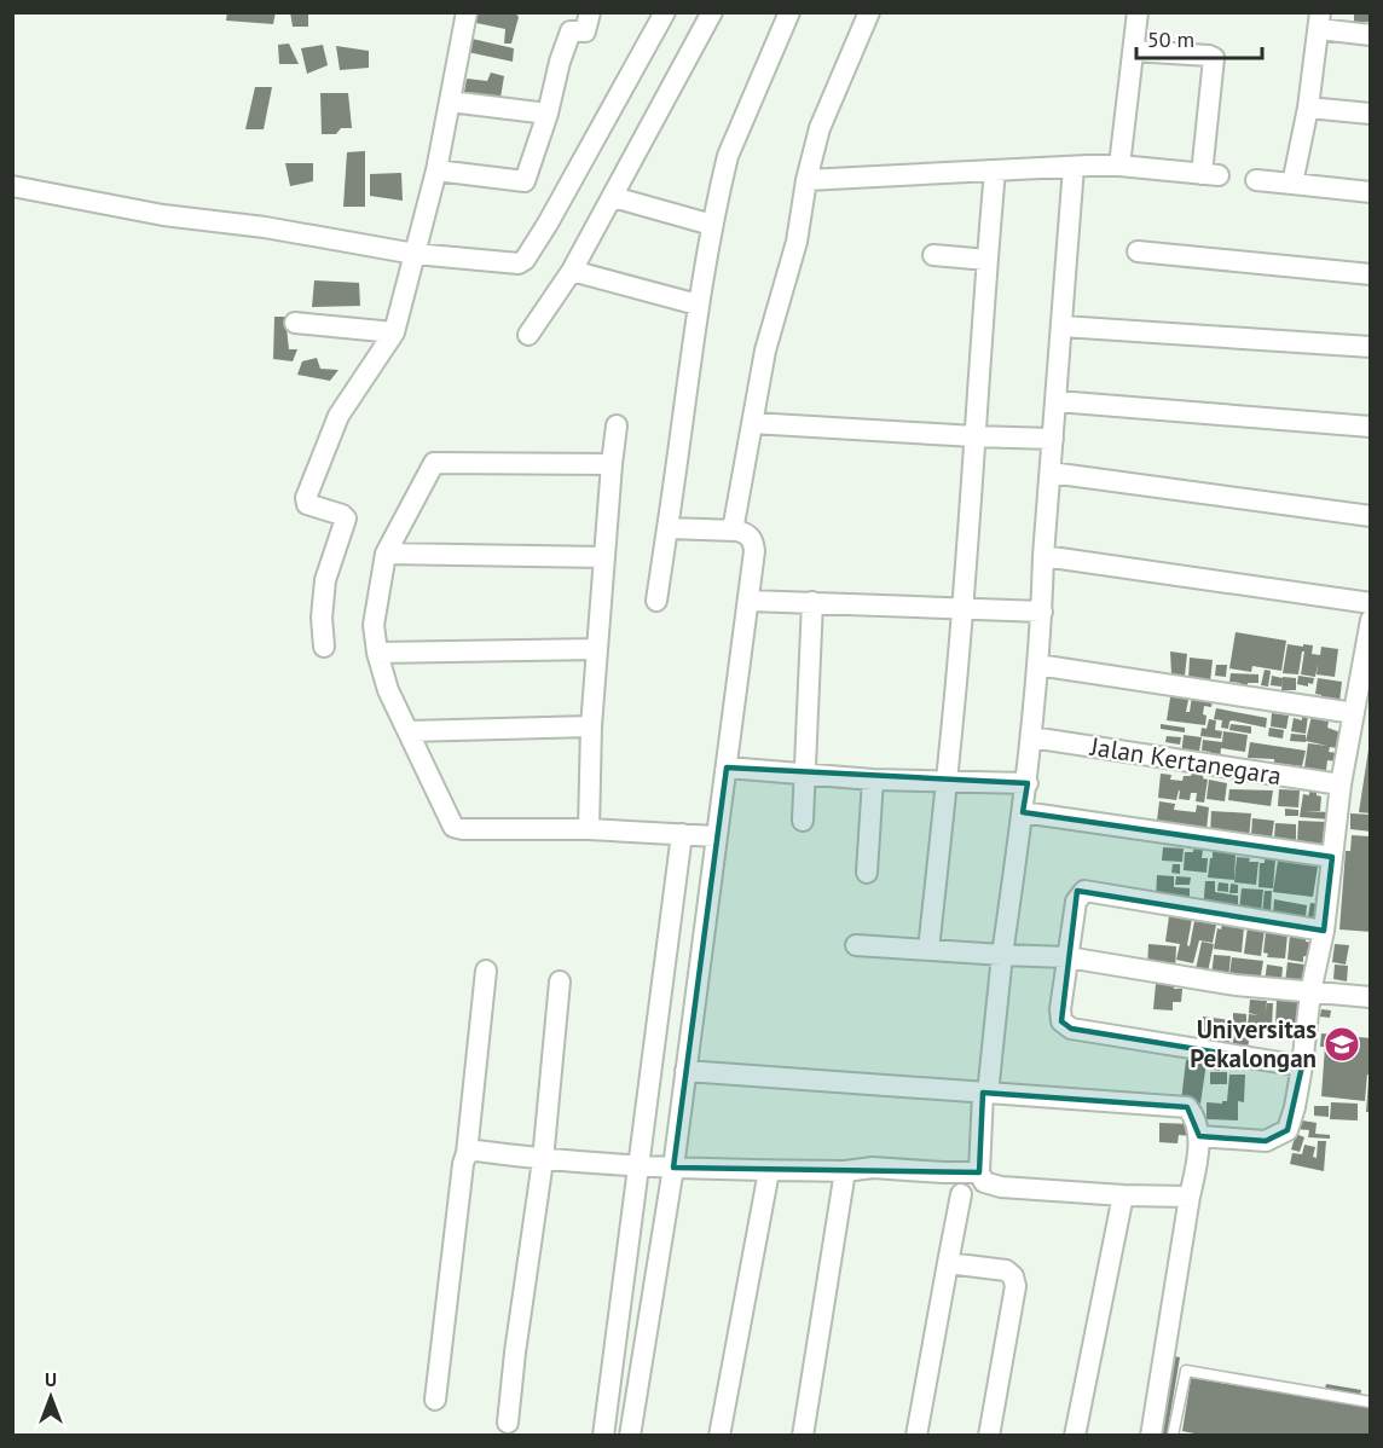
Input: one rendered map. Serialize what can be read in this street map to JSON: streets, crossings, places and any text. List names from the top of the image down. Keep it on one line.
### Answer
{"streets":{"street":["Jalan Kertanegara"]},"places":{"school or university":["Universitas Pekalongan"]},"scale_bar":"50 m","north":"top"}
